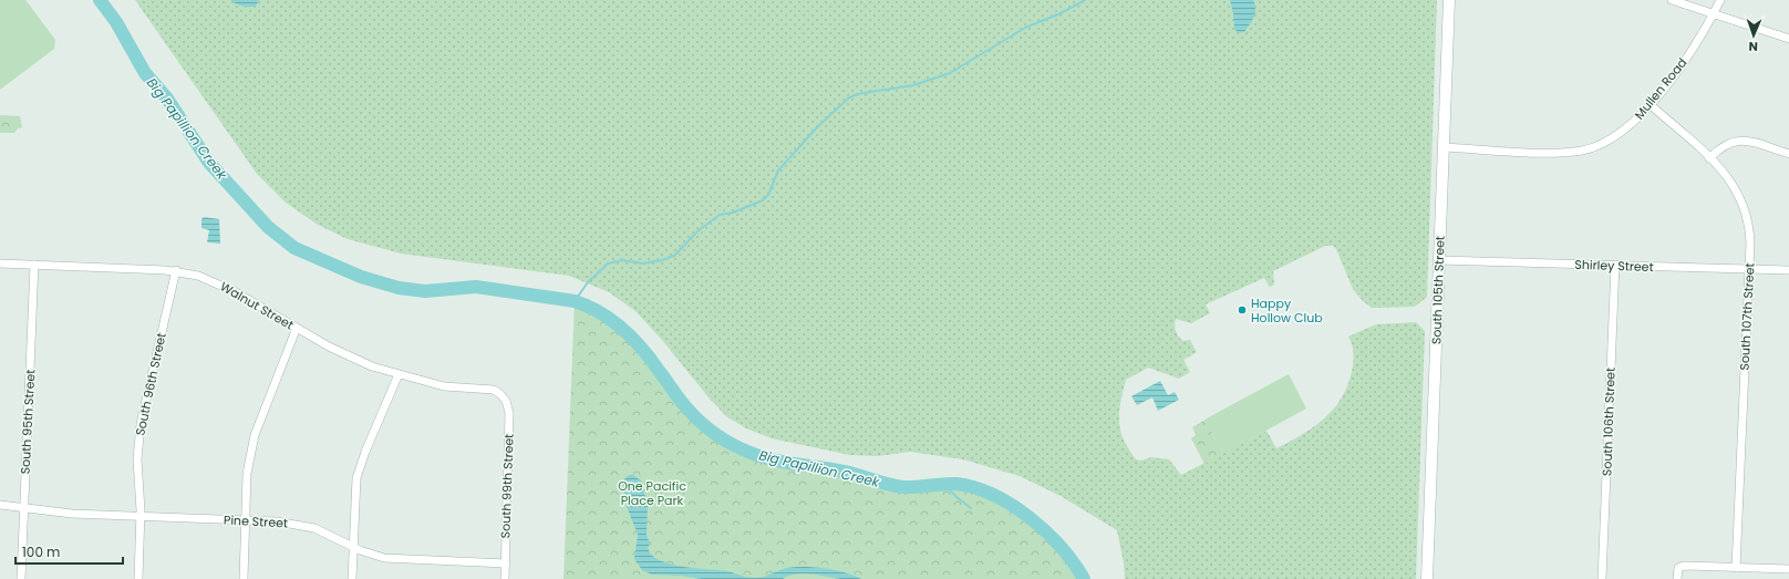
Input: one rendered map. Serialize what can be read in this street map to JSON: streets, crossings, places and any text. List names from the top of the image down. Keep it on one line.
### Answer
{"streets":{"street":["Mullen Road","Shirley Street","South 105th Street","Walnut Street","South 107th Street","South 96th Street","South 95th Street","South 106th Street","South 99th Street","Pine Street"]},"crossings":[["Mullen Road","South 105th Street"],["Mullen Road","South 107th Street"],["Shirley Street","South 105th Street"],["Shirley Street","South 107th Street"],["Shirley Street","South 106th Street"],["Walnut Street","South 96th Street"],["Walnut Street","South 95th Street"],["Walnut Street","South 99th Street"],["South 96th Street","Pine Street"],["South 95th Street","Pine Street"],["South 99th Street","Pine Street"]],"water":["Big Papillion Creek"],"parks":["One Pacific Place Park"],"places":["Happy Hollow Club"],"scale_bar":"100 m","north":"bottom"}
